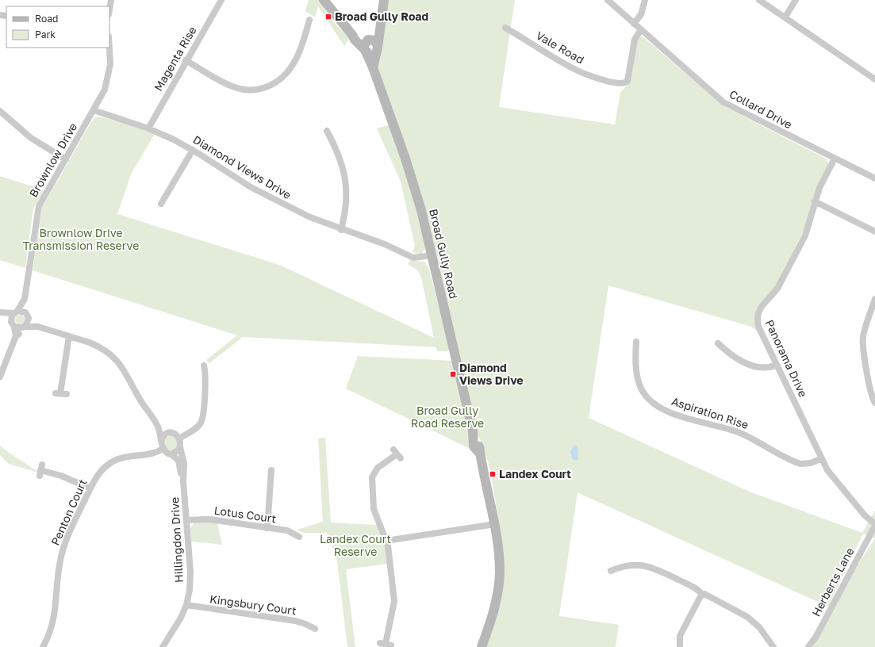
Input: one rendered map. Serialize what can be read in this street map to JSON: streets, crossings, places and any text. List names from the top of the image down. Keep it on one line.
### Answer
{"streets":{"street":["Vale Road","Magenta Rise","Collard Drive","Brownlow Drive","Diamond Views Drive","Broad Gully Road","Panorama Drive","Aspiration Rise","Penton Court","Lotus Court","Hillingdon Drive","Herberts Lane","Kingsbury Court"]},"crossings":[["Vale Road","Collard Drive"],["Magenta Rise","Diamond Views Drive"],["Collard Drive","Panorama Drive"],["Brownlow Drive","Diamond Views Drive"],["Diamond Views Drive","Broad Gully Road"],["Panorama Drive","Aspiration Rise"],["Panorama Drive","Herberts Lane"],["Penton Court","Hillingdon Drive"],["Lotus Court","Hillingdon Drive"],["Hillingdon Drive","Kingsbury Court"]],"parks":["Brownlow Drive Transmission Reserve","Broad Gully Road Reserve","Landex Court Reserve"],"places":{"transit":["Broad Gully Road","Diamond Views Drive","Landex Court"]},"legend":["Road","Park"]}
